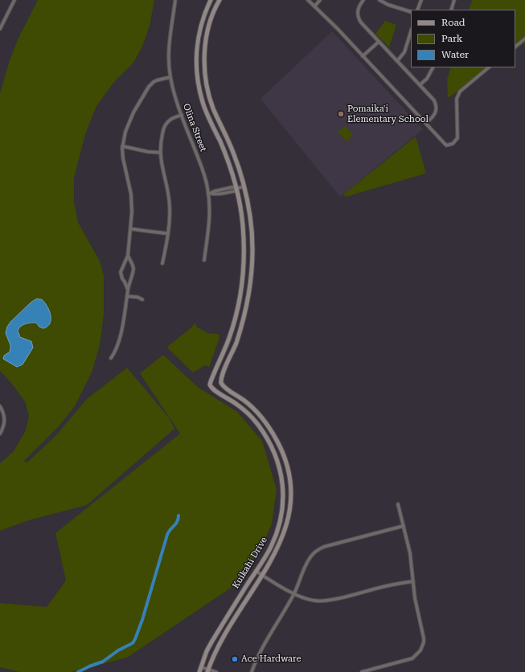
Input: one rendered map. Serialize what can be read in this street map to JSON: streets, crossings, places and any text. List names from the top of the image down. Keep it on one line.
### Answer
{"streets":{"main road":["Kuikahi Drive"],"street":["Olina Street"]},"places":["Pomaika'i Elementary School","Ace Hardware"],"legend":["Road","Park","Water"]}
